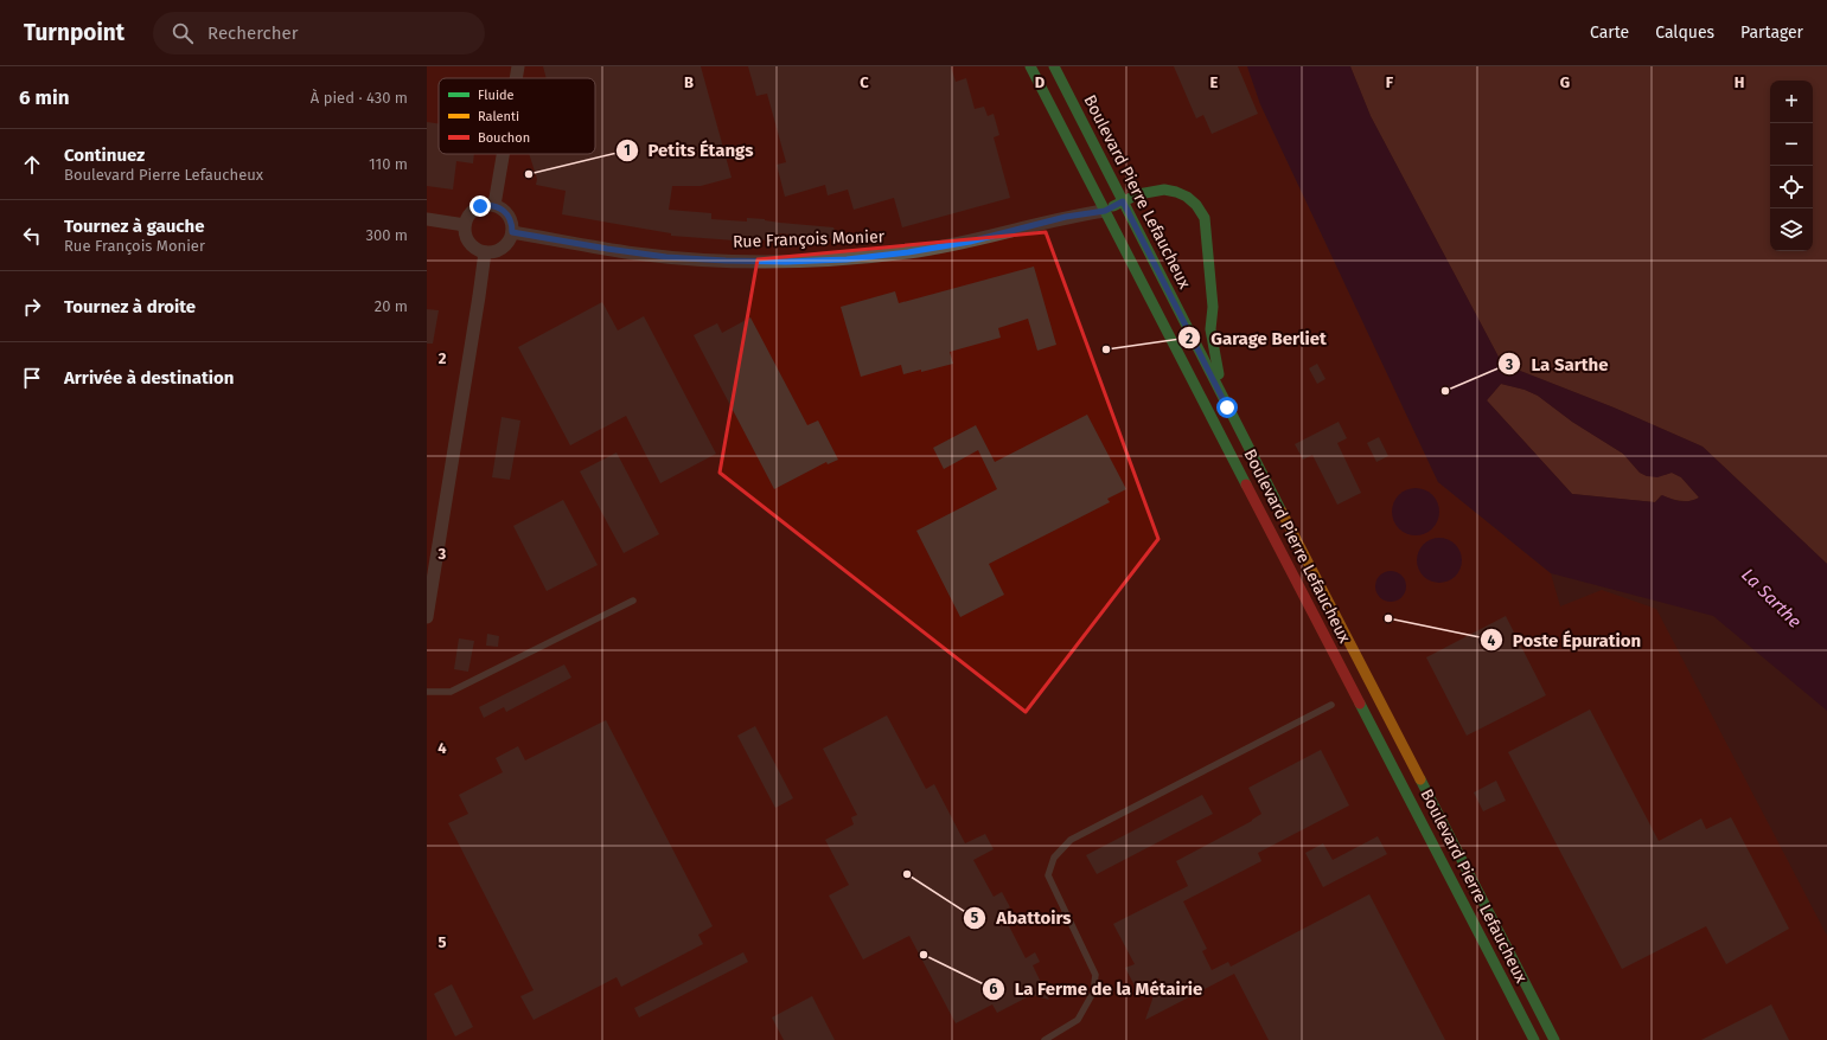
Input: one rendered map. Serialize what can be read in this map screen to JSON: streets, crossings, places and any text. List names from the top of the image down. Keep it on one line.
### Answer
{"streets":{"main road":["Boulevard Pierre Lefaucheux"],"street":["Rue François Monier"]},"crossings":[["Boulevard Pierre Lefaucheux","Rue François Monier"]],"water":["La Sarthe"],"places":["Petits Étangs","Garage Berliet","La Sarthe","Poste Épuration","Abattoirs","La Ferme de la Métairie"],"legend":["Fluide","Ralenti","Bouchon"],"page":{"header":"Turnpoint","search":"Rechercher","nav":["Carte","Calques","Partager"],"heading":["6 min","À pied · 430 m"],"map_buttons":["+","−"],"list":[["Continuez","Boulevard Pierre Lefaucheux","110 m"],["Tournez à gauche","Rue François Monier","300 m"],["Tournez à droite","20 m"],"Arrivée à destination"]},"grid":{"columns":["B","C","D","E","F","G","H"],"rows":["2","3","4","5"]}}
